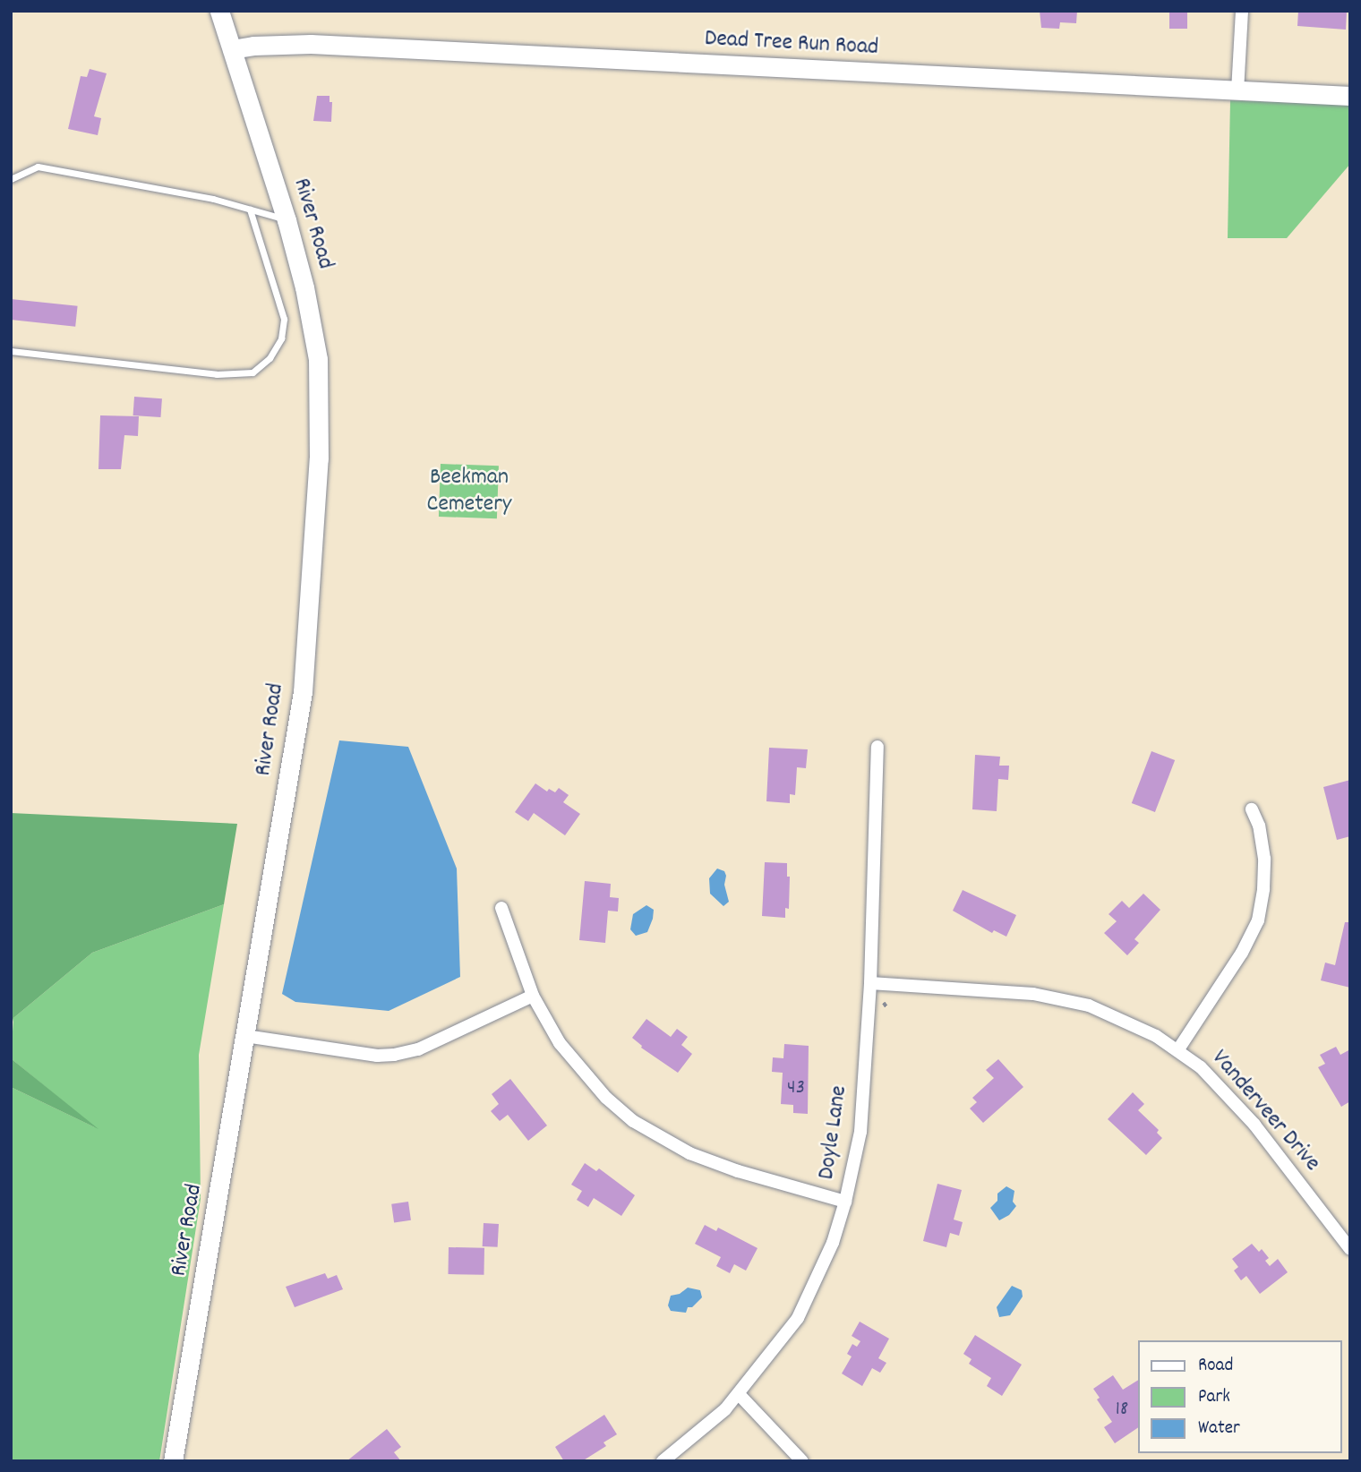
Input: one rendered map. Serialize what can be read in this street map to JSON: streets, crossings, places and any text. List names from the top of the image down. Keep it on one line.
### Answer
{"streets":{"main road":["Dead Tree Run Road","River Road"],"street":["Vanderveer Drive","Doyle Lane"]},"crossings":[["Dead Tree Run Road","River Road"],["Vanderveer Drive","Doyle Lane"]],"parks":["Beekman Cemetery"],"house_numbers":["43","18"],"legend":["Road","Park","Water"]}
